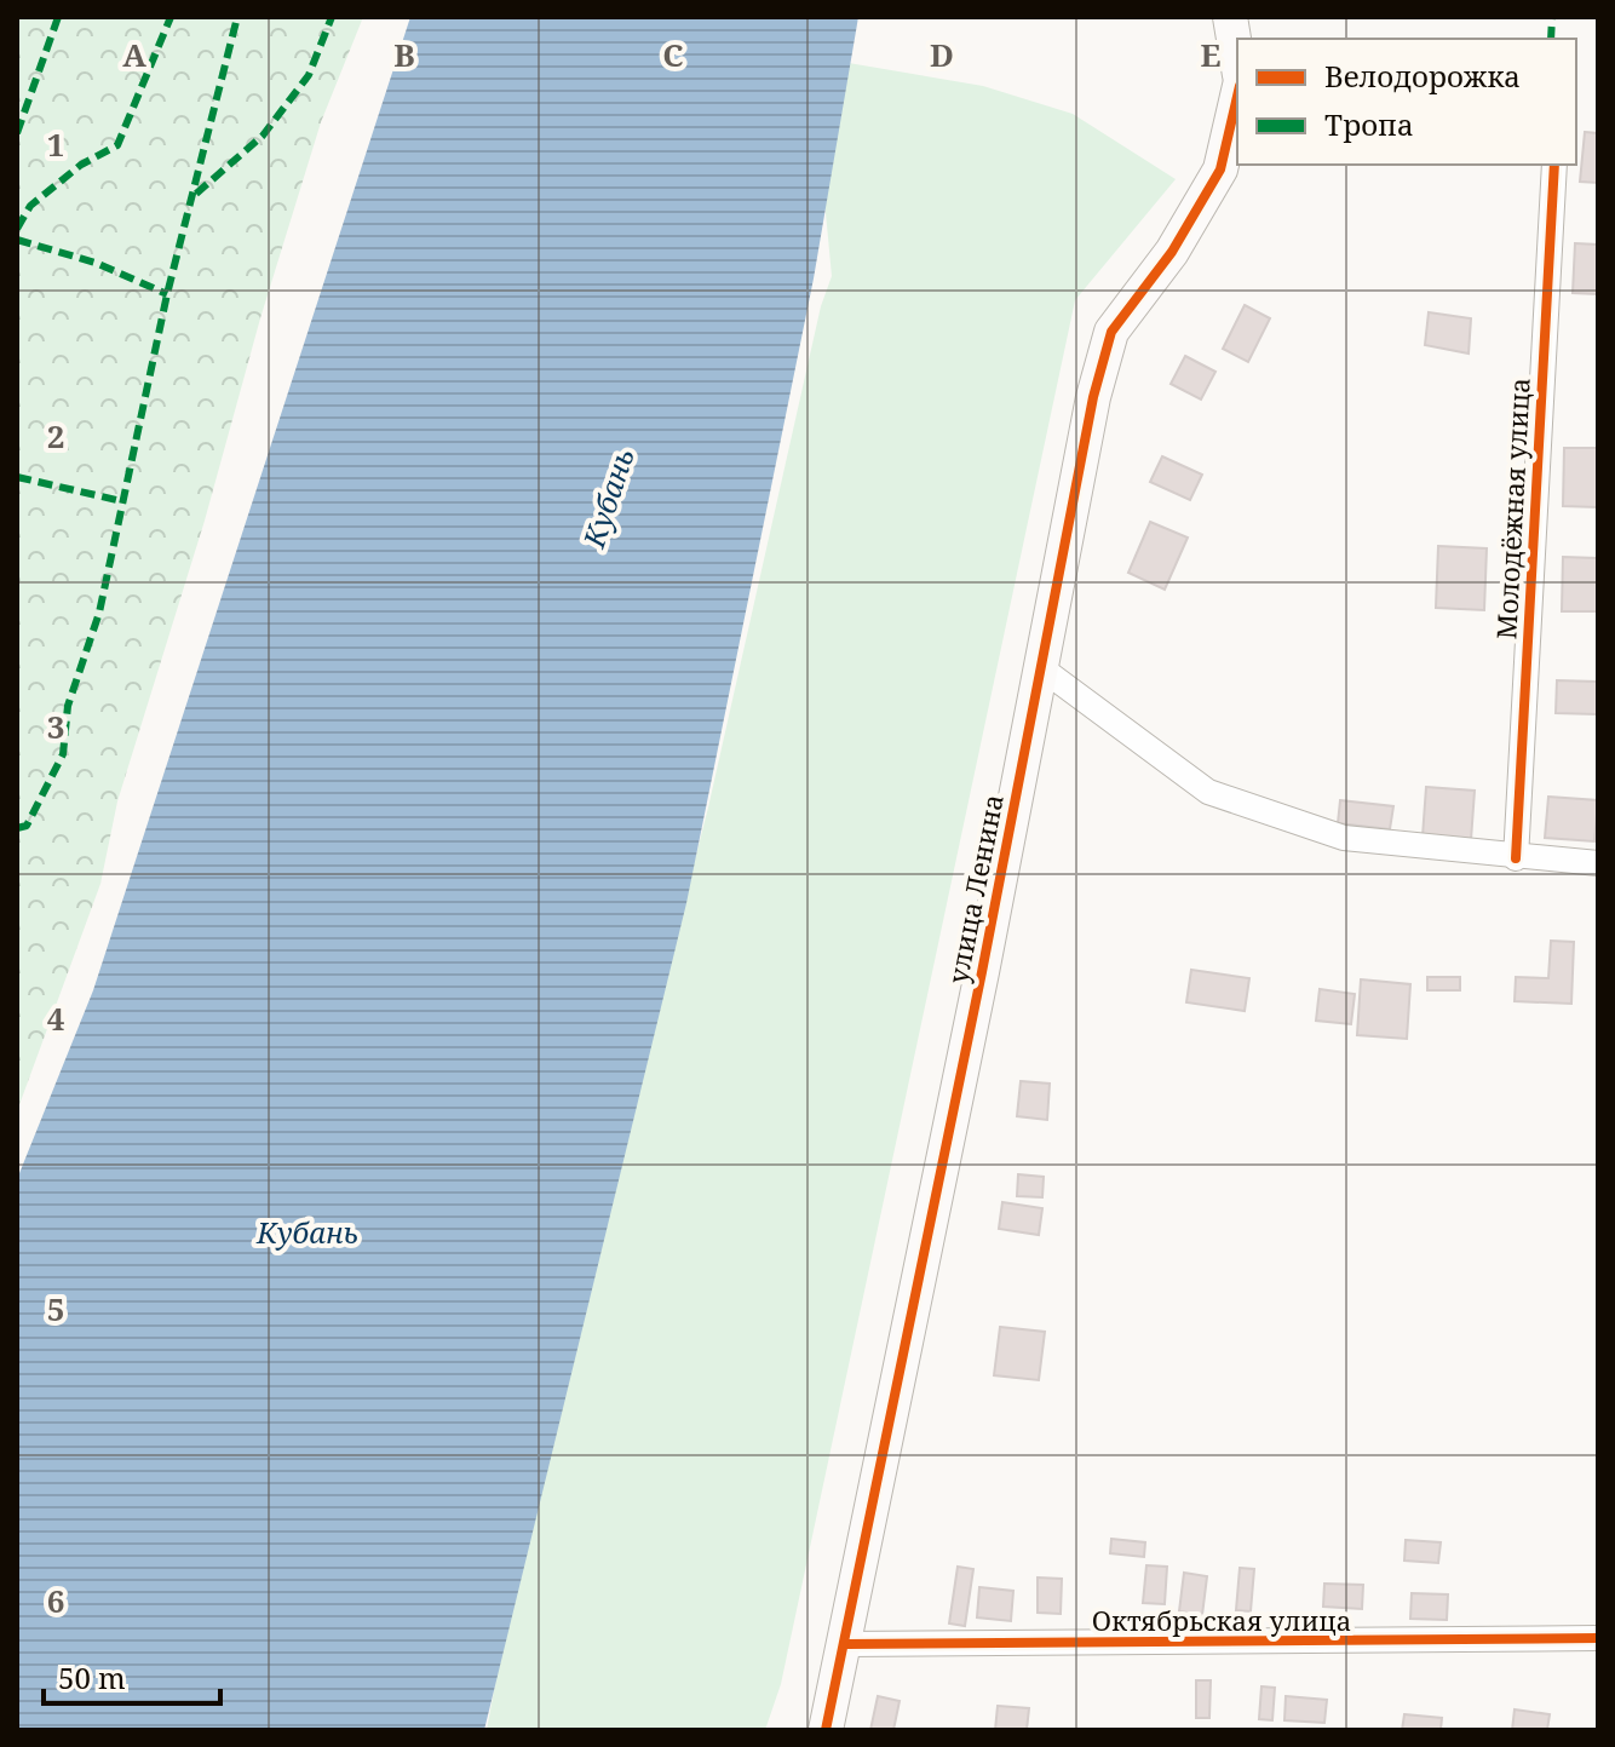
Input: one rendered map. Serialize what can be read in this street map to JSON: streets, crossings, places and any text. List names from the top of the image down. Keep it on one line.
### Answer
{"streets":{"street":["Молодёжная улица","улица Ленина","Октябрьская улица"]},"crossings":[["улица Ленина","Октябрьская улица"]],"water":["Кубань"],"legend":["Велодорожка","Тропа"],"scale_bar":"50 m","grid":{"columns":["A","B","C","D","E"],"rows":["1","2","3","4","5","6"]}}
